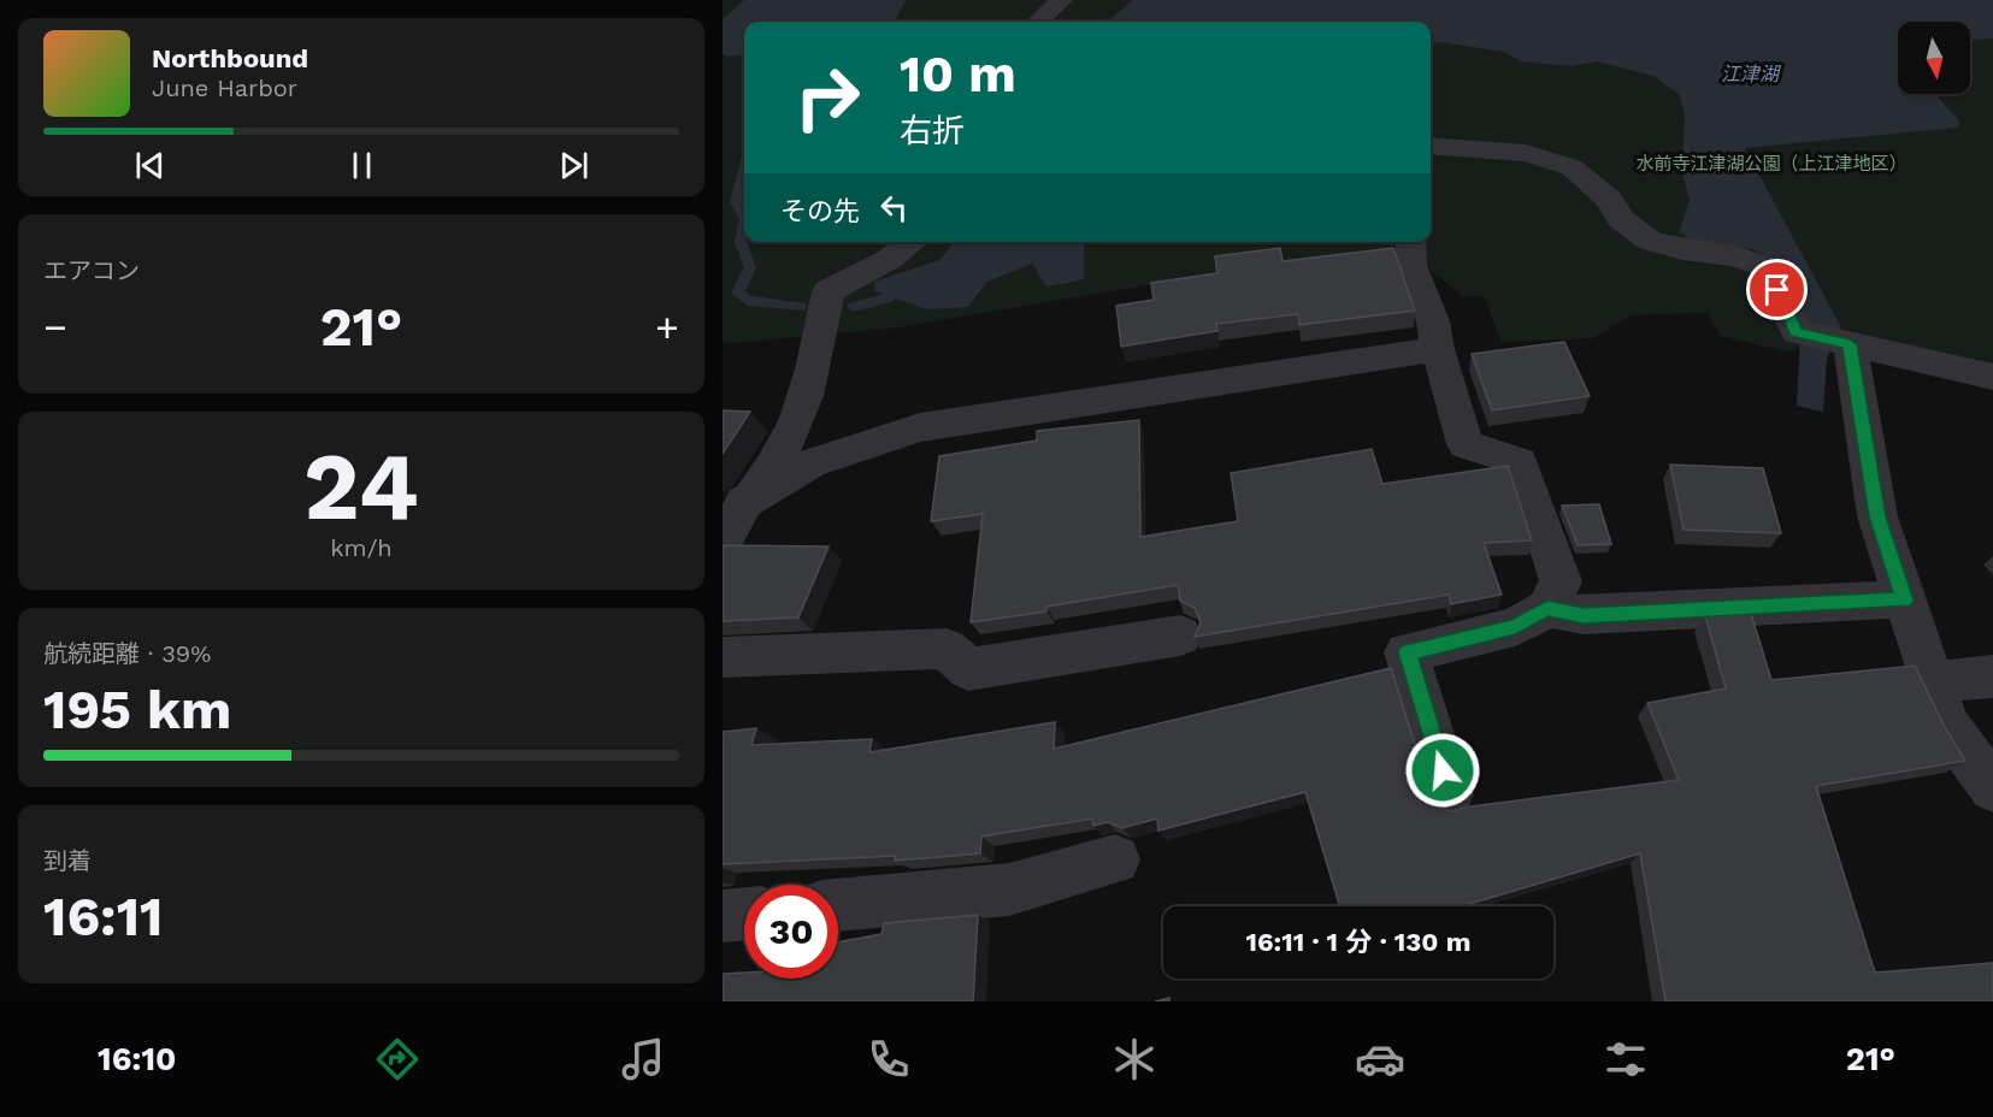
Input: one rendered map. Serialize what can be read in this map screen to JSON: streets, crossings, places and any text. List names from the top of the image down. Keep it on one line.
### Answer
{"water":["江津湖"],"parks":["水前寺江津湖公園（上江津地区）"],"north":"bottom","page":{"turn":["10 m","右折"],"song":["Northbound","June Harbor"],"then":"その先","tile":["エアコン",["24","km/h"],["航続距離 · 39%","195 km"],["到着","16:11"]],"heat":["−","21°","+"],"limit":"30","trip":"16:11 · 1 分 · 130 m","tabs":["16:10","21°"]}}
